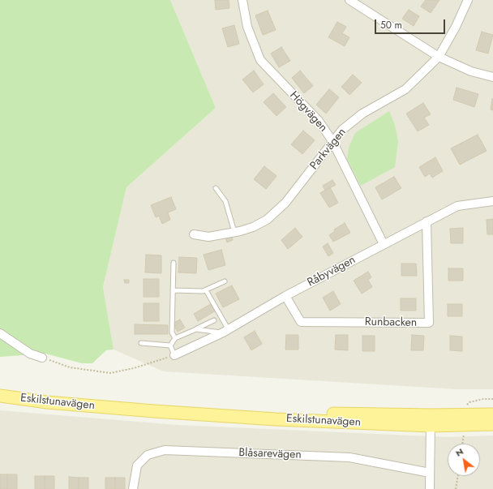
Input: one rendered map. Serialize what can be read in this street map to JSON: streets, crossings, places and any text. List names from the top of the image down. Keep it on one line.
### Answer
{"streets":{"main road":["Eskilstunavägen"],"street":["Högvägen","Parkvägen","Råbyvägen","Runbacken","Blåsarevägen"]},"crossings":[["Högvägen","Parkvägen"],["Högvägen","Råbyvägen"],["Råbyvägen","Runbacken"]],"scale_bar":"50 m","north":"top left"}
